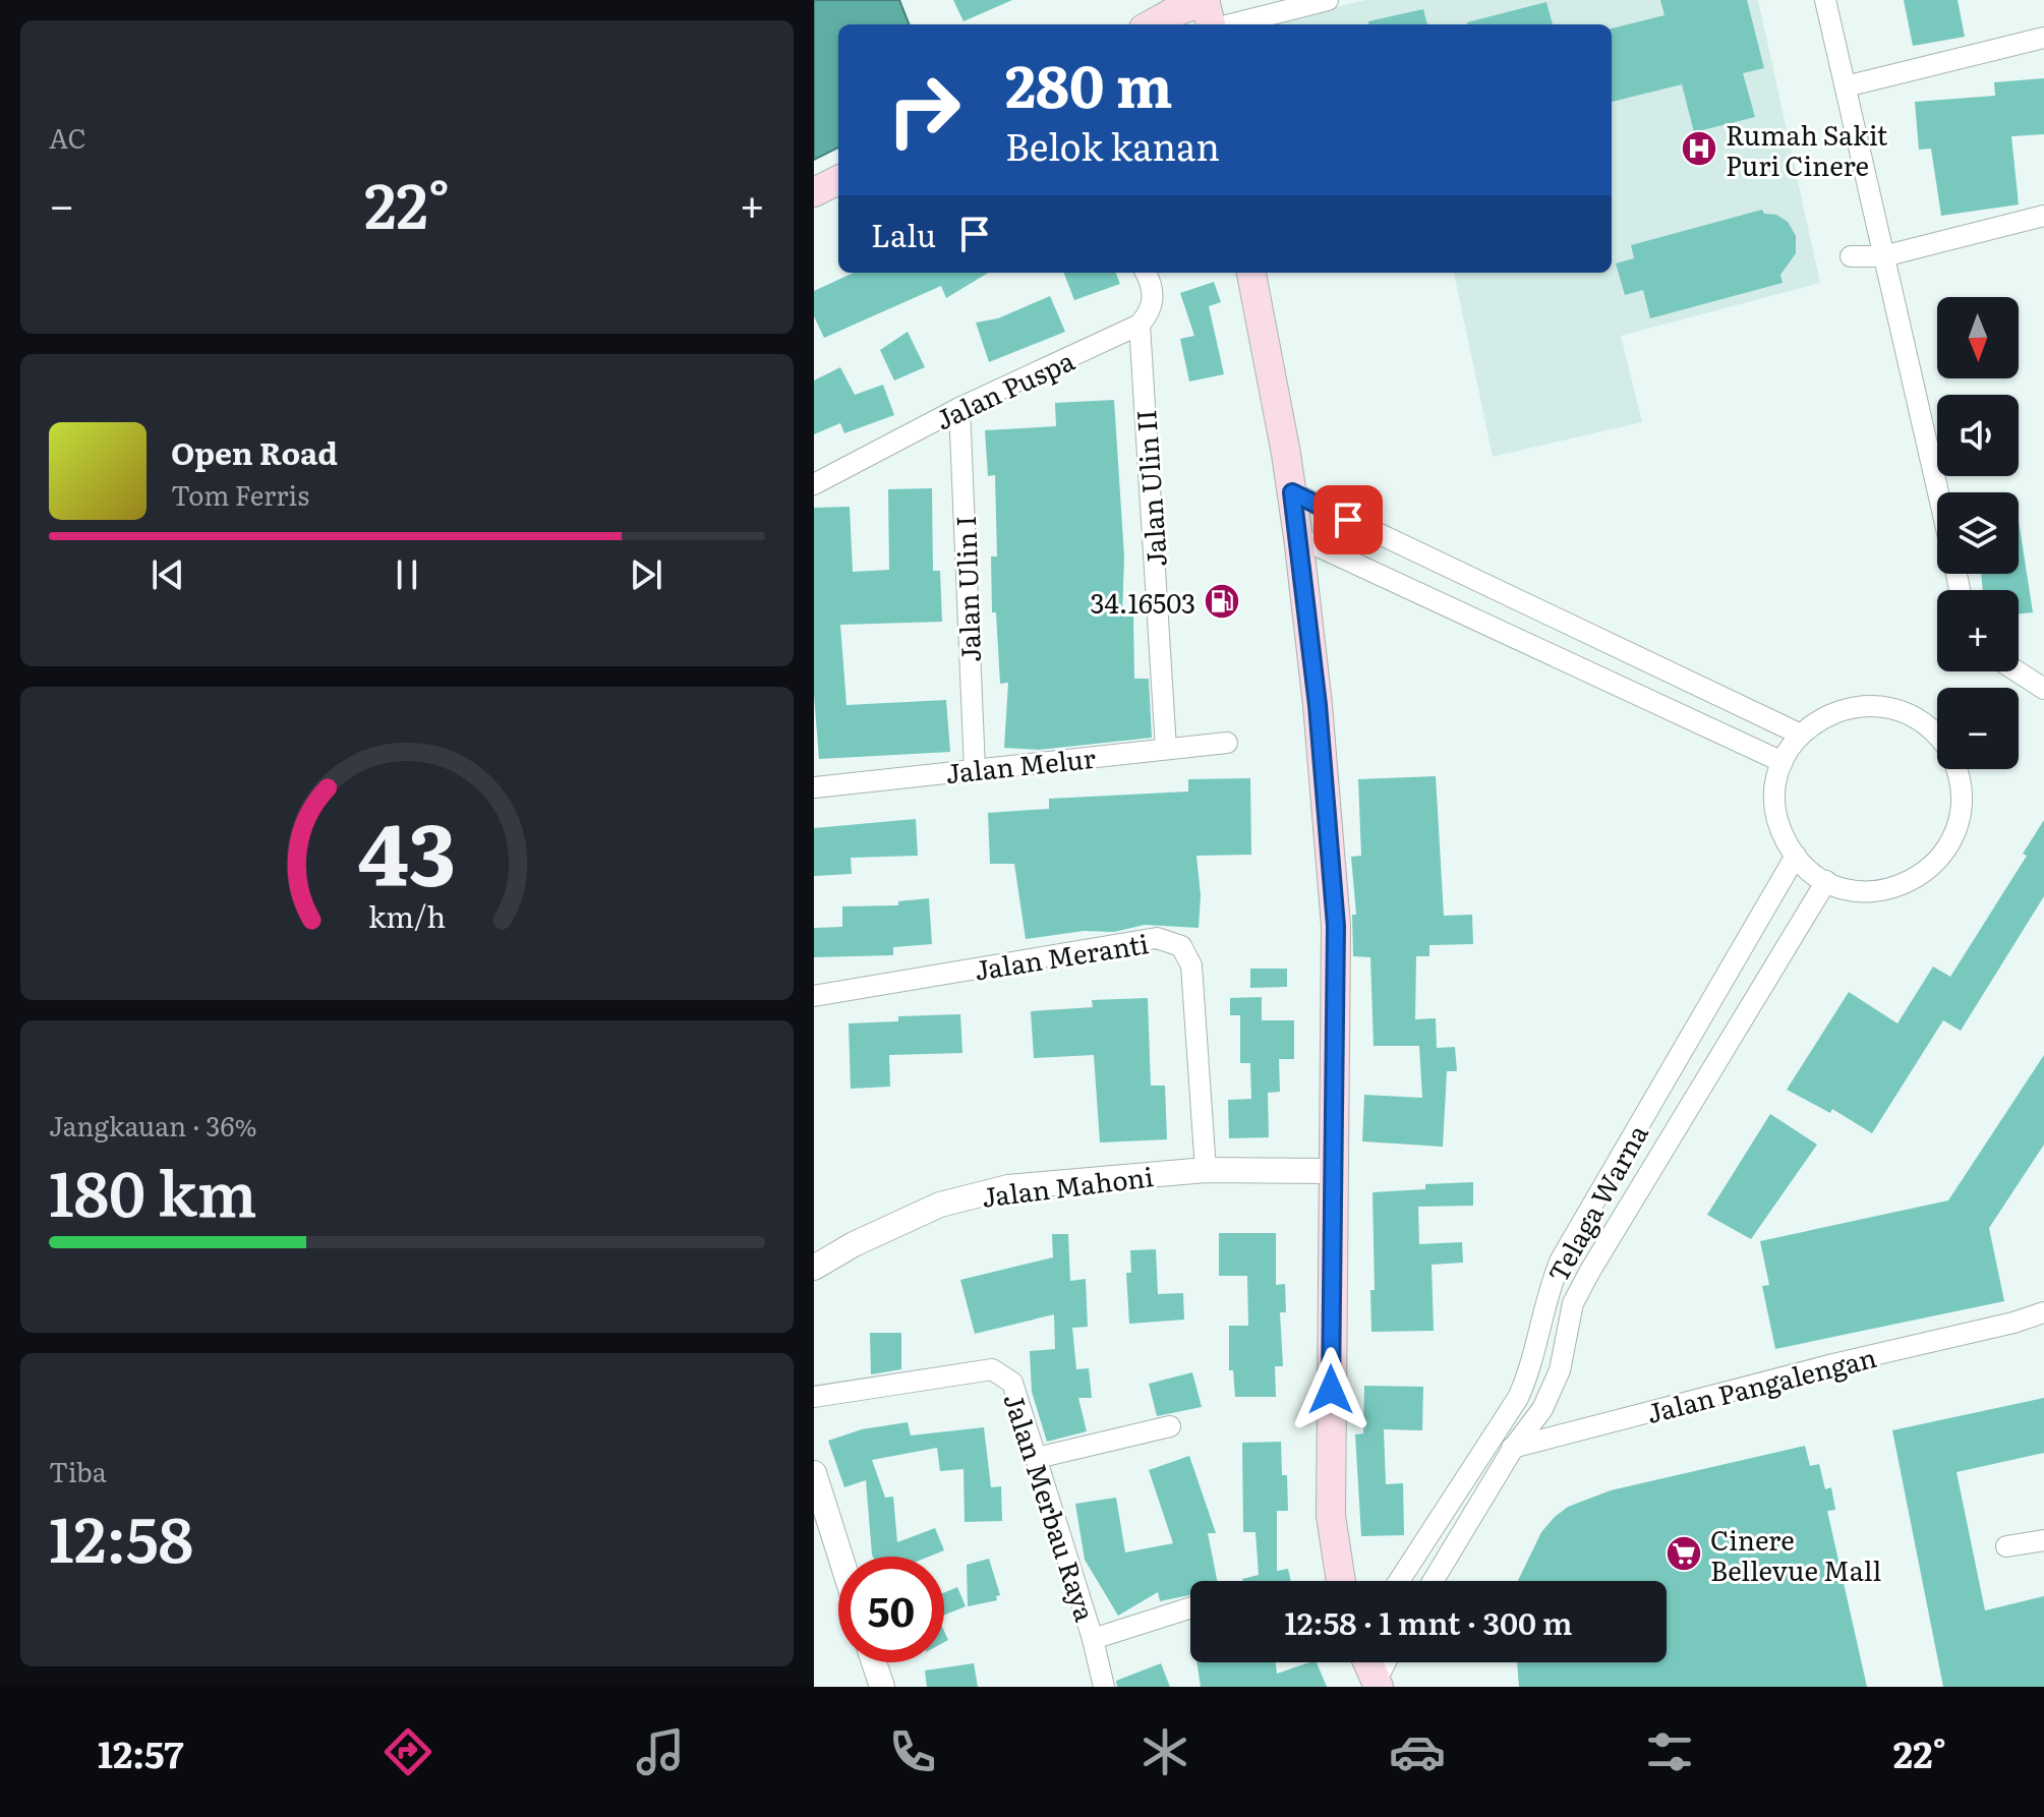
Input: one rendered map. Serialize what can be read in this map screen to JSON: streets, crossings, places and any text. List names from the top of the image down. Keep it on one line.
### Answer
{"streets":{"street":["Jalan Puspa","Jalan Ulin II","Jalan Ulin I","Jalan Melur","Jalan Meranti","Jalan Mahoni","Telaga Warna","Jalan Pangalengan","Jalan Merbau Raya"]},"crossings":[["Jalan Puspa","Jalan Ulin II"],["Jalan Puspa","Jalan Ulin I"],["Jalan Ulin II","Jalan Melur"],["Jalan Ulin I","Jalan Melur"],["Jalan Meranti","Jalan Mahoni"],["Telaga Warna","Jalan Pangalengan"]],"places":{"hospital":["Rumah Sakit Puri Cinere"],"fuel station":["34.16503"],"supermarket":["Cinere Bellevue Mall"]},"north":"bottom","page":{"tile":["AC",["Jangkauan · 36%","180 km"],["Tiba","12:58"]],"turn":["280 m","Belok kanan"],"heat":["−","22°","+"],"then":"Lalu","map_buttons":["+","−"],"song":["Open Road","Tom Ferris"],"limit":"50","trip":"12:58 · 1 mnt · 300 m","tabs":["12:57","22°"],"gauge":["43","km/h"]}}
